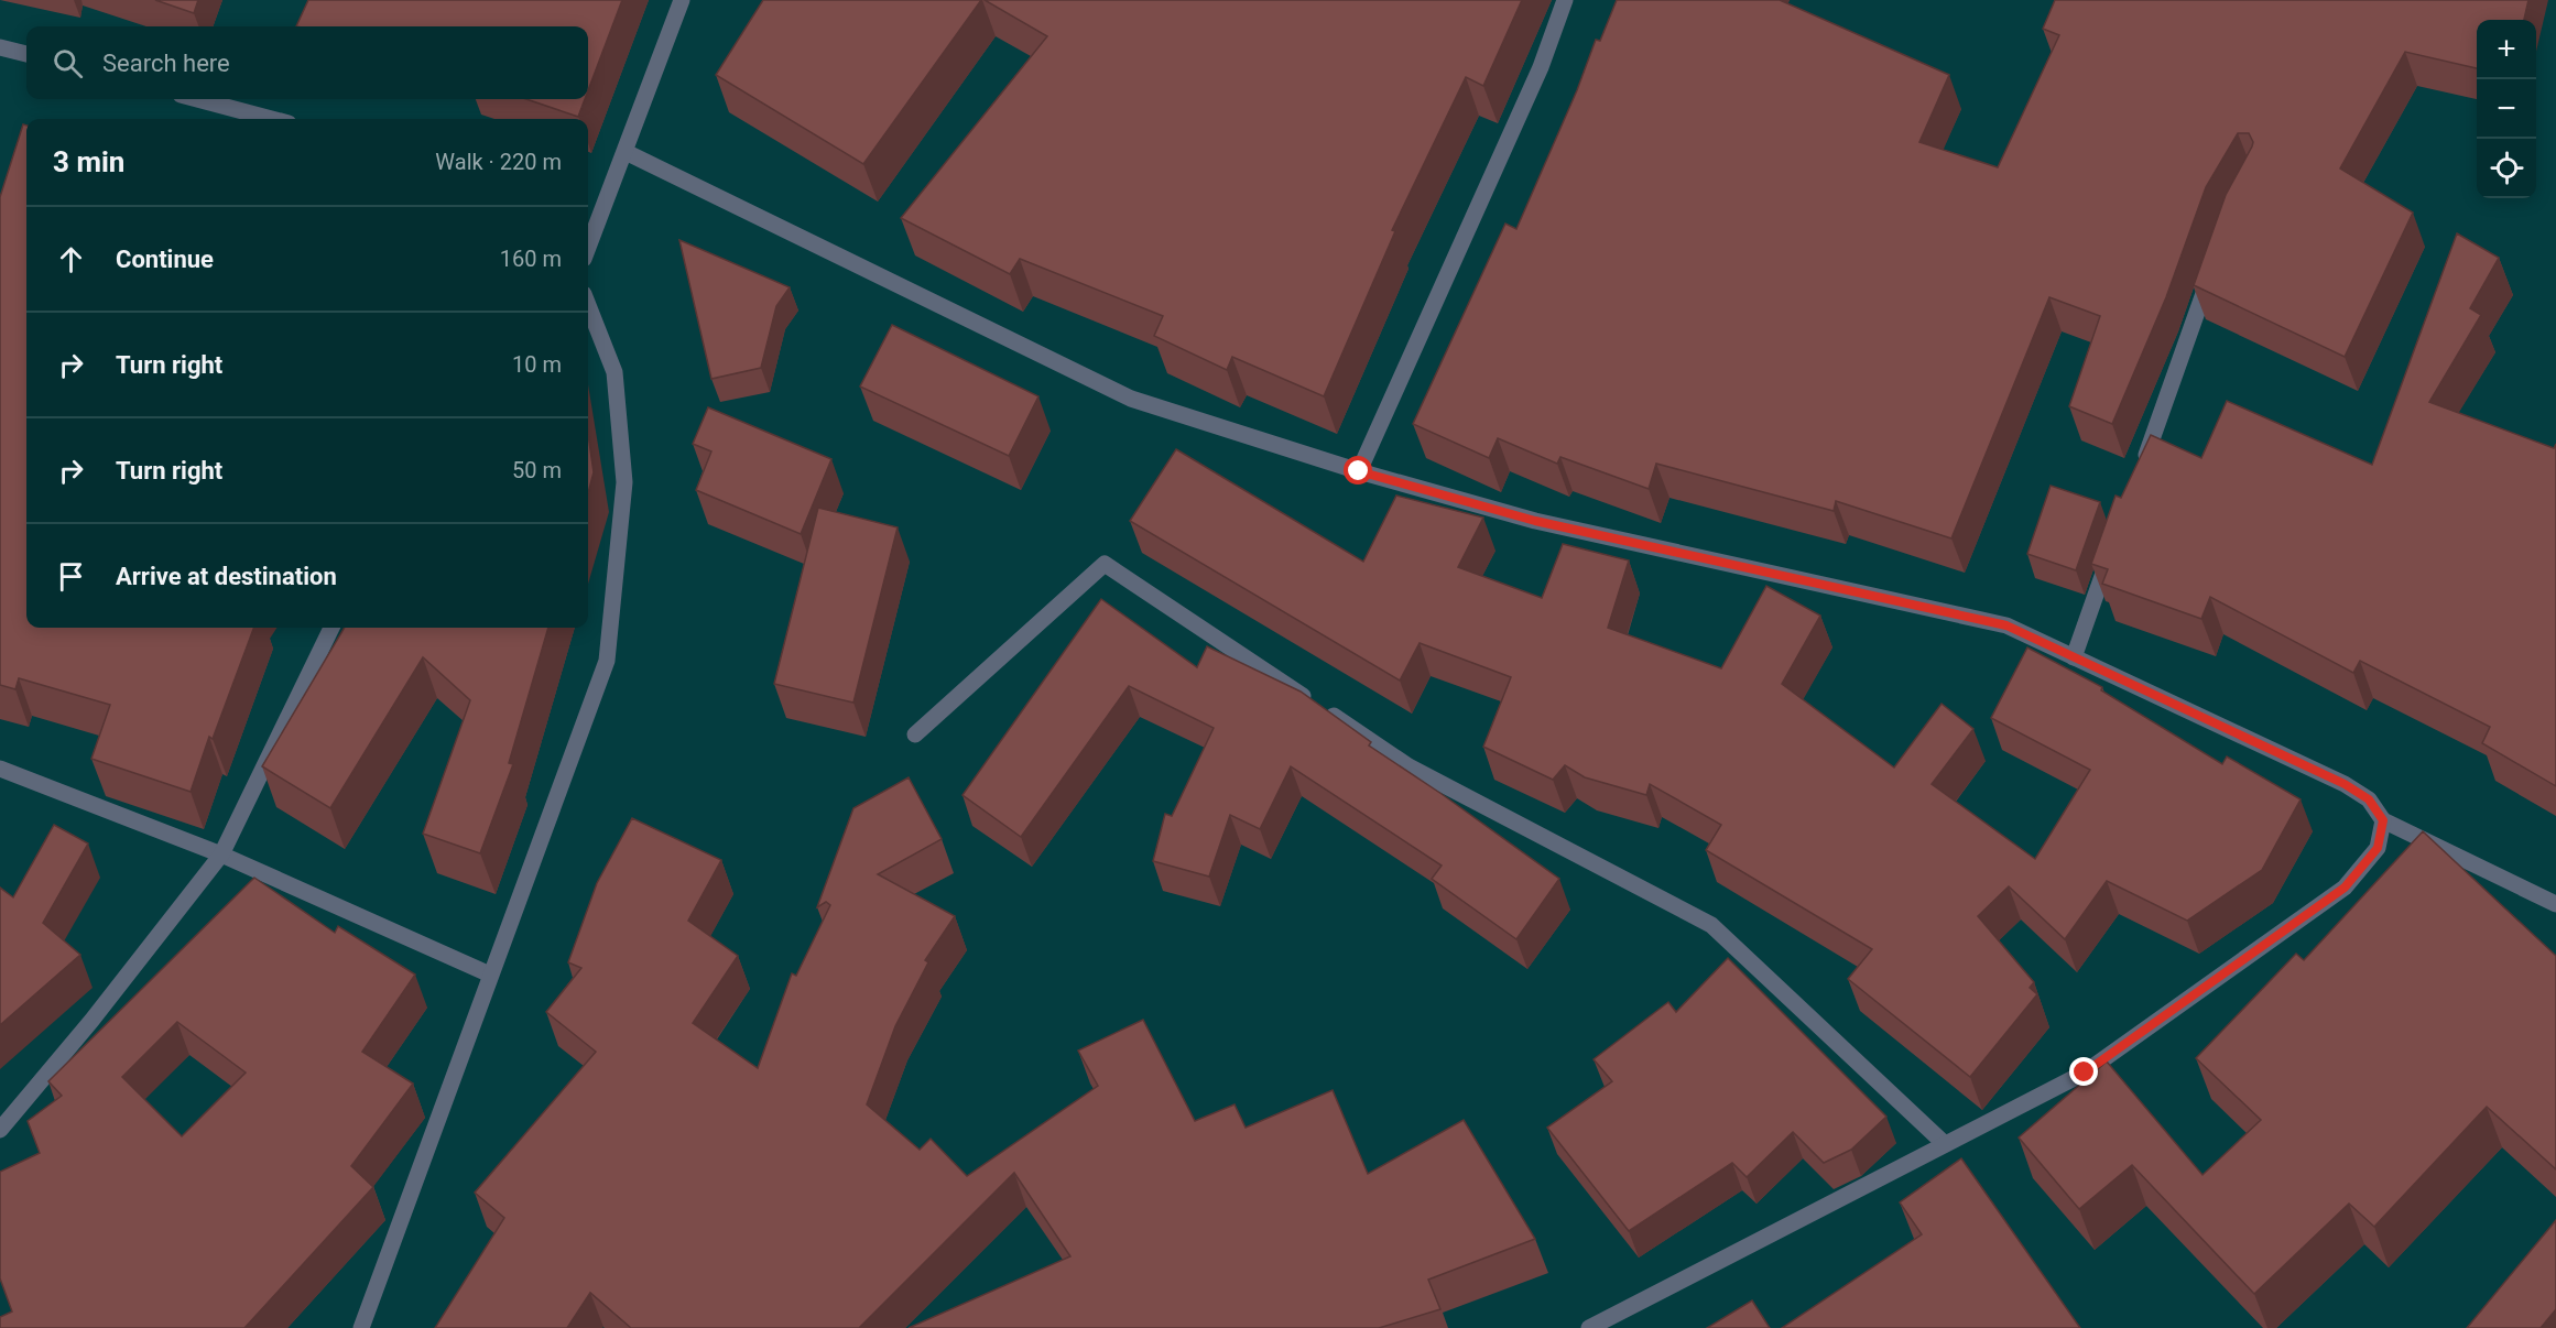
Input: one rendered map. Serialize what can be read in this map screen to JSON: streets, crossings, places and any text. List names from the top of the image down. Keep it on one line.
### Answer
{"page":{"map_buttons":["+","−"],"search":"Search here","heading":["3 min","Walk · 220 m"],"list":[["Continue","160 m"],["Turn right","10 m"],["Turn right","50 m"],"Arrive at destination"]}}
